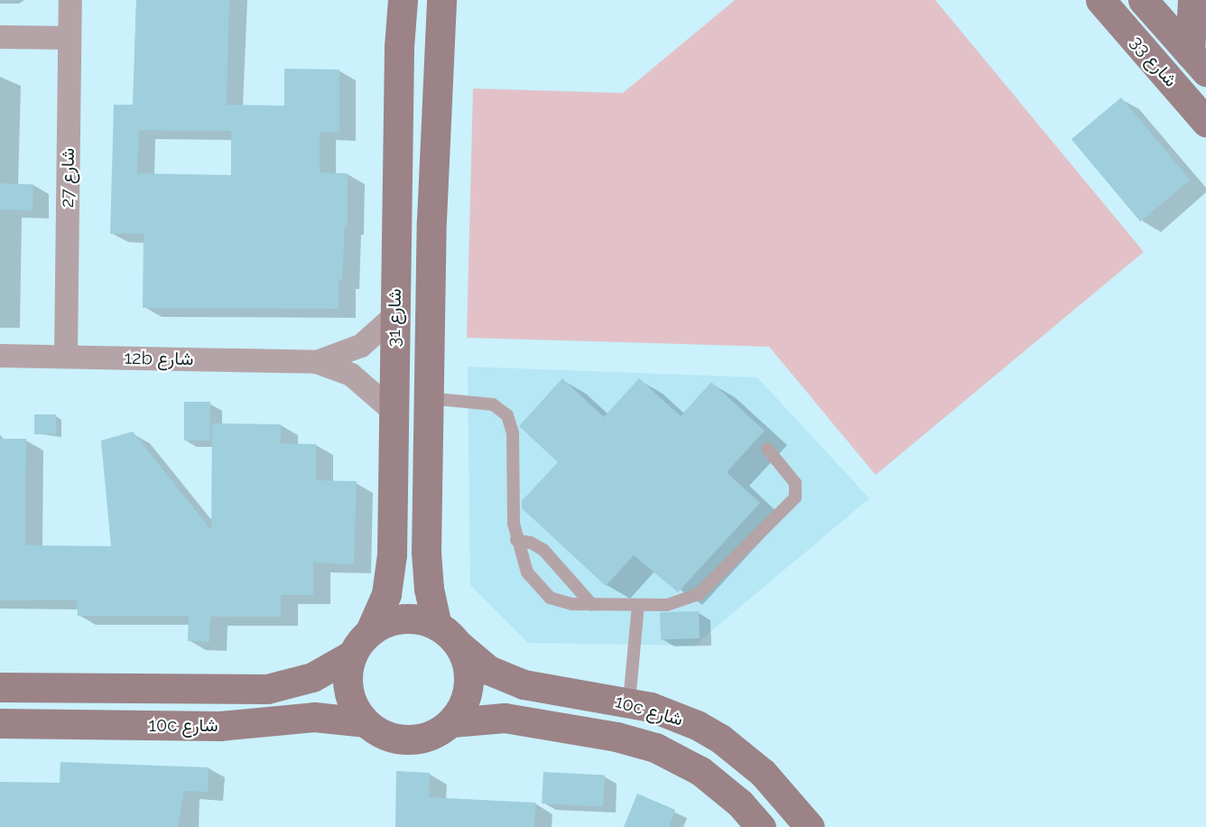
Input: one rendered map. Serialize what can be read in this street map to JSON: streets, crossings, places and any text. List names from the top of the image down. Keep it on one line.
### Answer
{"streets":{"street":["شارع 33","شارع 27","شارع 31","12b شارع","10c شارع"]},"crossings":[["شارع 27","12b شارع"],["شارع 31","12b شارع"],["شارع 31","10c شارع"]]}
